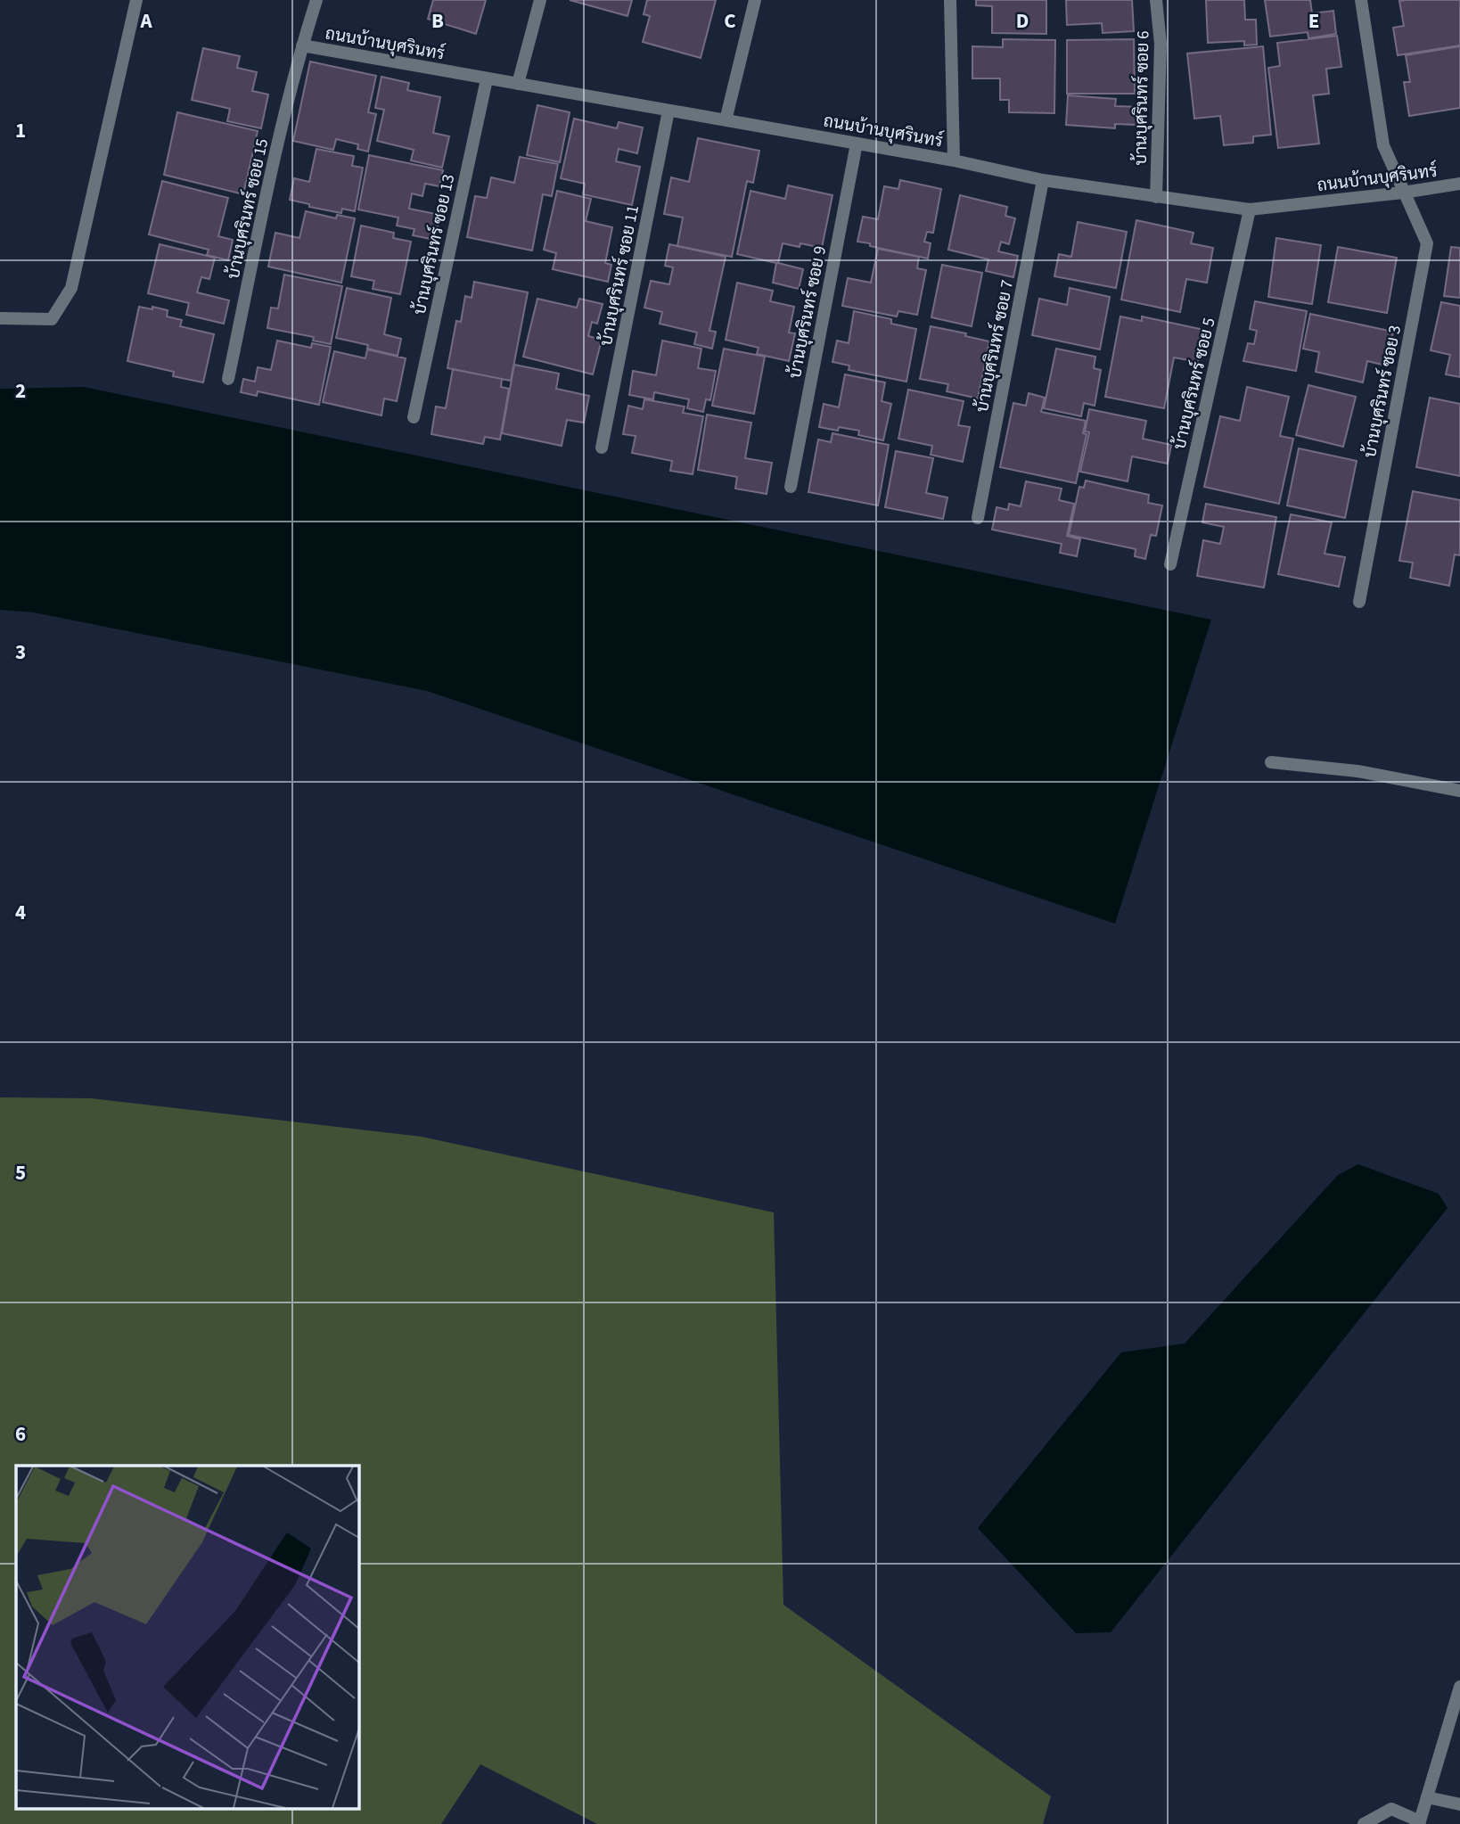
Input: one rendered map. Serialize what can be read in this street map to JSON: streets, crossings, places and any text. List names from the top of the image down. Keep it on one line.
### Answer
{"streets":{"street":["ถนนบ้านบุศรินทร์","บ้านบุศรินทร์ ซอย 6","บ้านบุศรินทร์ ซอย 15","บ้านบุศรินทร์ ซอย 13","บ้านบุศรินทร์ ซอย 11","บ้านบุศรินทร์ ซอย 9","บ้านบุศรินทร์ ซอย 7","บ้านบุศรินทร์ ซอย 5","บ้านบุศรินทร์ ซอย 3"]},"crossings":[["ถนนบ้านบุศรินทร์","บ้านบุศรินทร์ ซอย 6"],["ถนนบ้านบุศรินทร์","บ้านบุศรินทร์ ซอย 15"],["ถนนบ้านบุศรินทร์","บ้านบุศรินทร์ ซอย 13"],["ถนนบ้านบุศรินทร์","บ้านบุศรินทร์ ซอย 11"],["ถนนบ้านบุศรินทร์","บ้านบุศรินทร์ ซอย 9"],["ถนนบ้านบุศรินทร์","บ้านบุศรินทร์ ซอย 7"],["ถนนบ้านบุศรินทร์","บ้านบุศรินทร์ ซอย 5"],["ถนนบ้านบุศรินทร์","บ้านบุศรินทร์ ซอย 3"]],"grid":{"columns":["A","B","C","D","E"],"rows":["1","2","3","4","5","6"]}}
